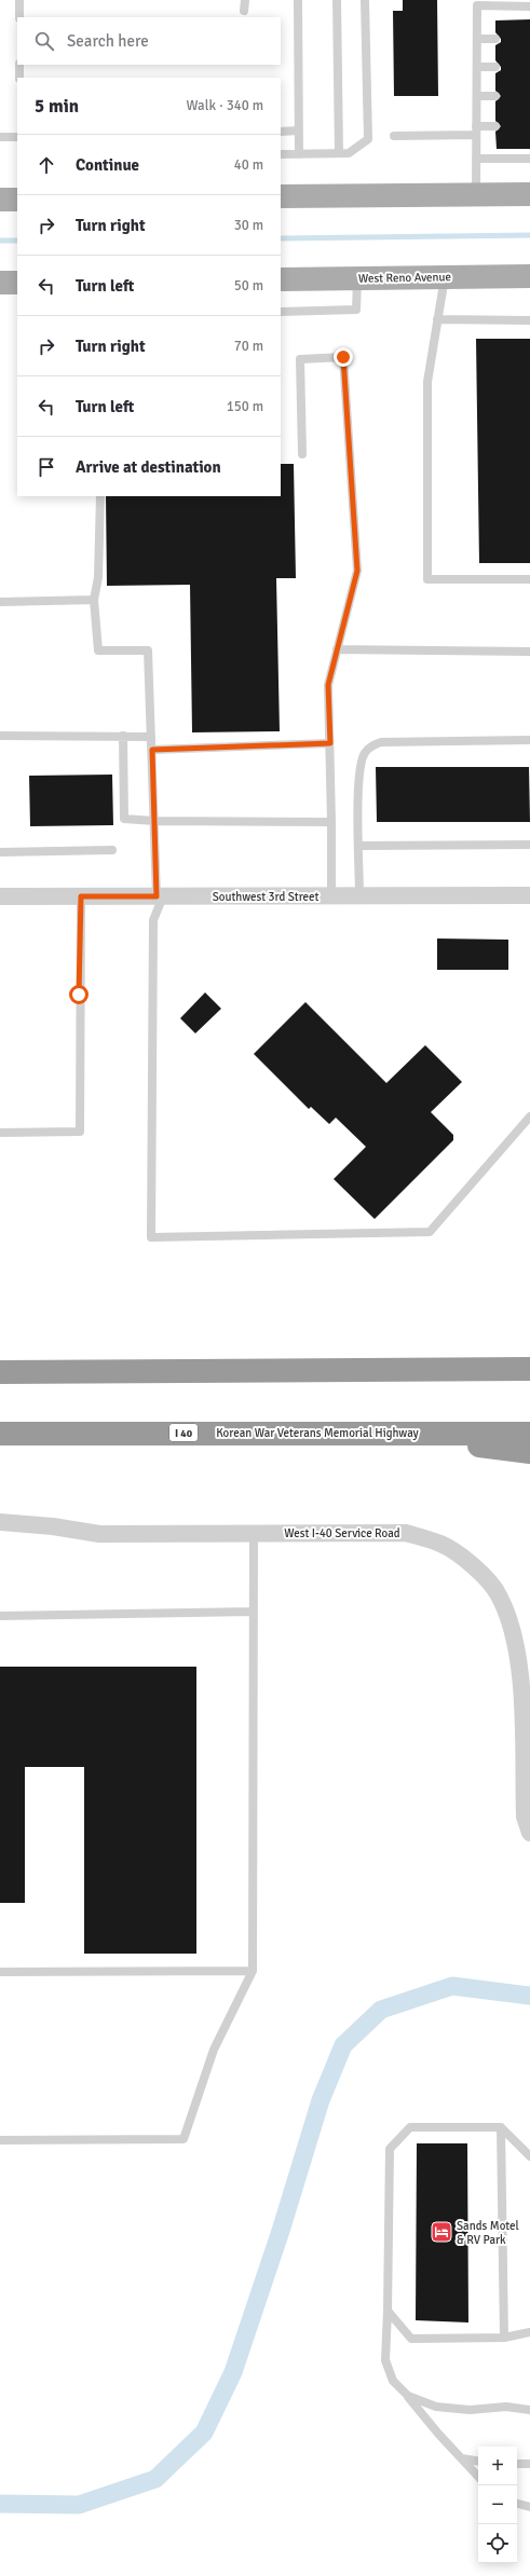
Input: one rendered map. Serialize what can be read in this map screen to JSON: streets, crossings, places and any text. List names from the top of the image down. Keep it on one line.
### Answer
{"streets":{"highway":["I 40","Korean War Veterans Memorial Highway"],"main road":["West Reno Avenue"],"street":["Southwest 3rd Street","West I-40 Service Road"]},"places":{"hotel":["Sands Motel & RV Park"]},"page":{"search":"Search here","heading":["5 min","Walk · 340 m"],"list":[["Continue","40 m"],["Turn right","30 m"],["Turn left","50 m"],["Turn right","70 m"],["Turn left","150 m"],"Arrive at destination"],"map_buttons":["+","−"]}}
